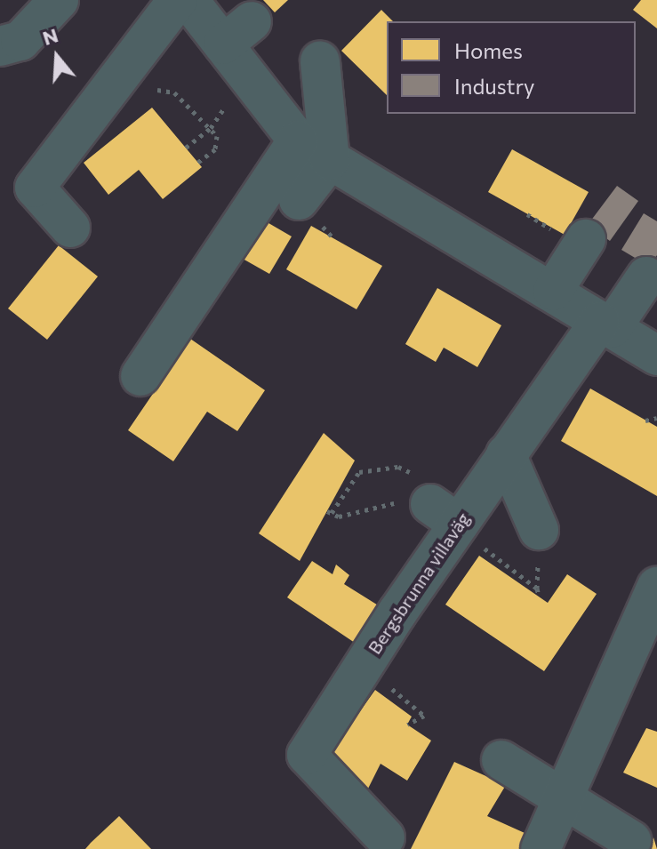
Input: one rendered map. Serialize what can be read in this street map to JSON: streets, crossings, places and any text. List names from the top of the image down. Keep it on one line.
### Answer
{"streets":{"street":["Bergsbrunna villaväg"]},"legend":["Homes","Industry"],"north":"top"}
